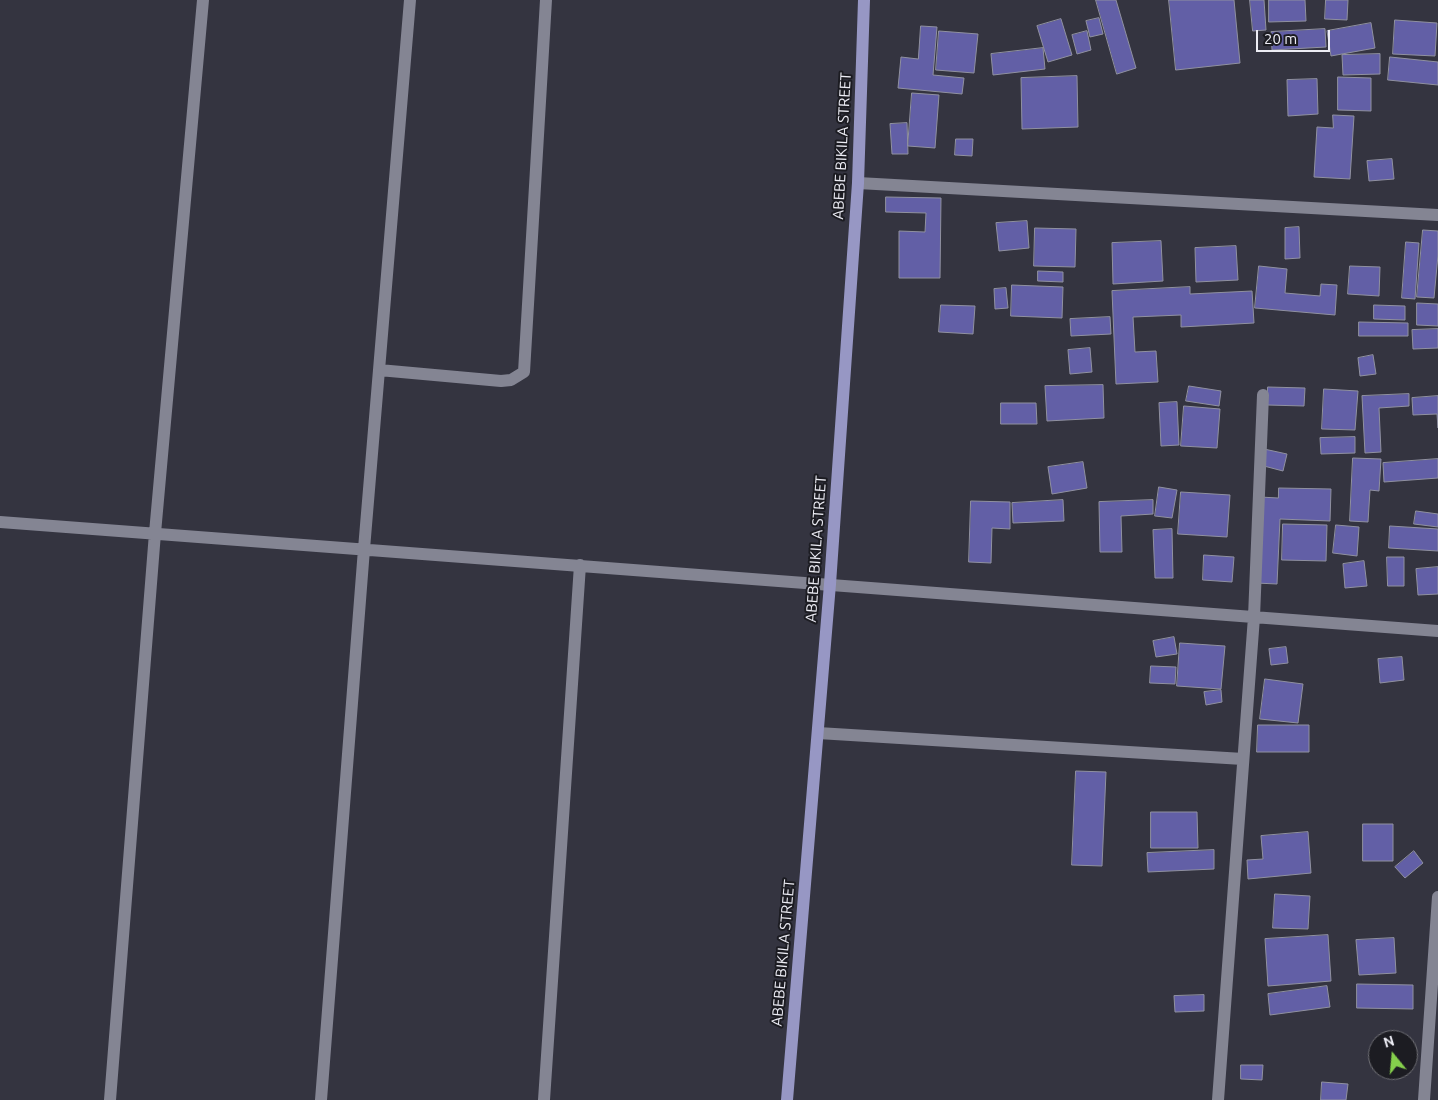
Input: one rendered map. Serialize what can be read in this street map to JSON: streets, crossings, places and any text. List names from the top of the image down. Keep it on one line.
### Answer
{"streets":{"main road":["ABEBE BIKILA STREET"]},"scale_bar":"20 m","north":"top"}
